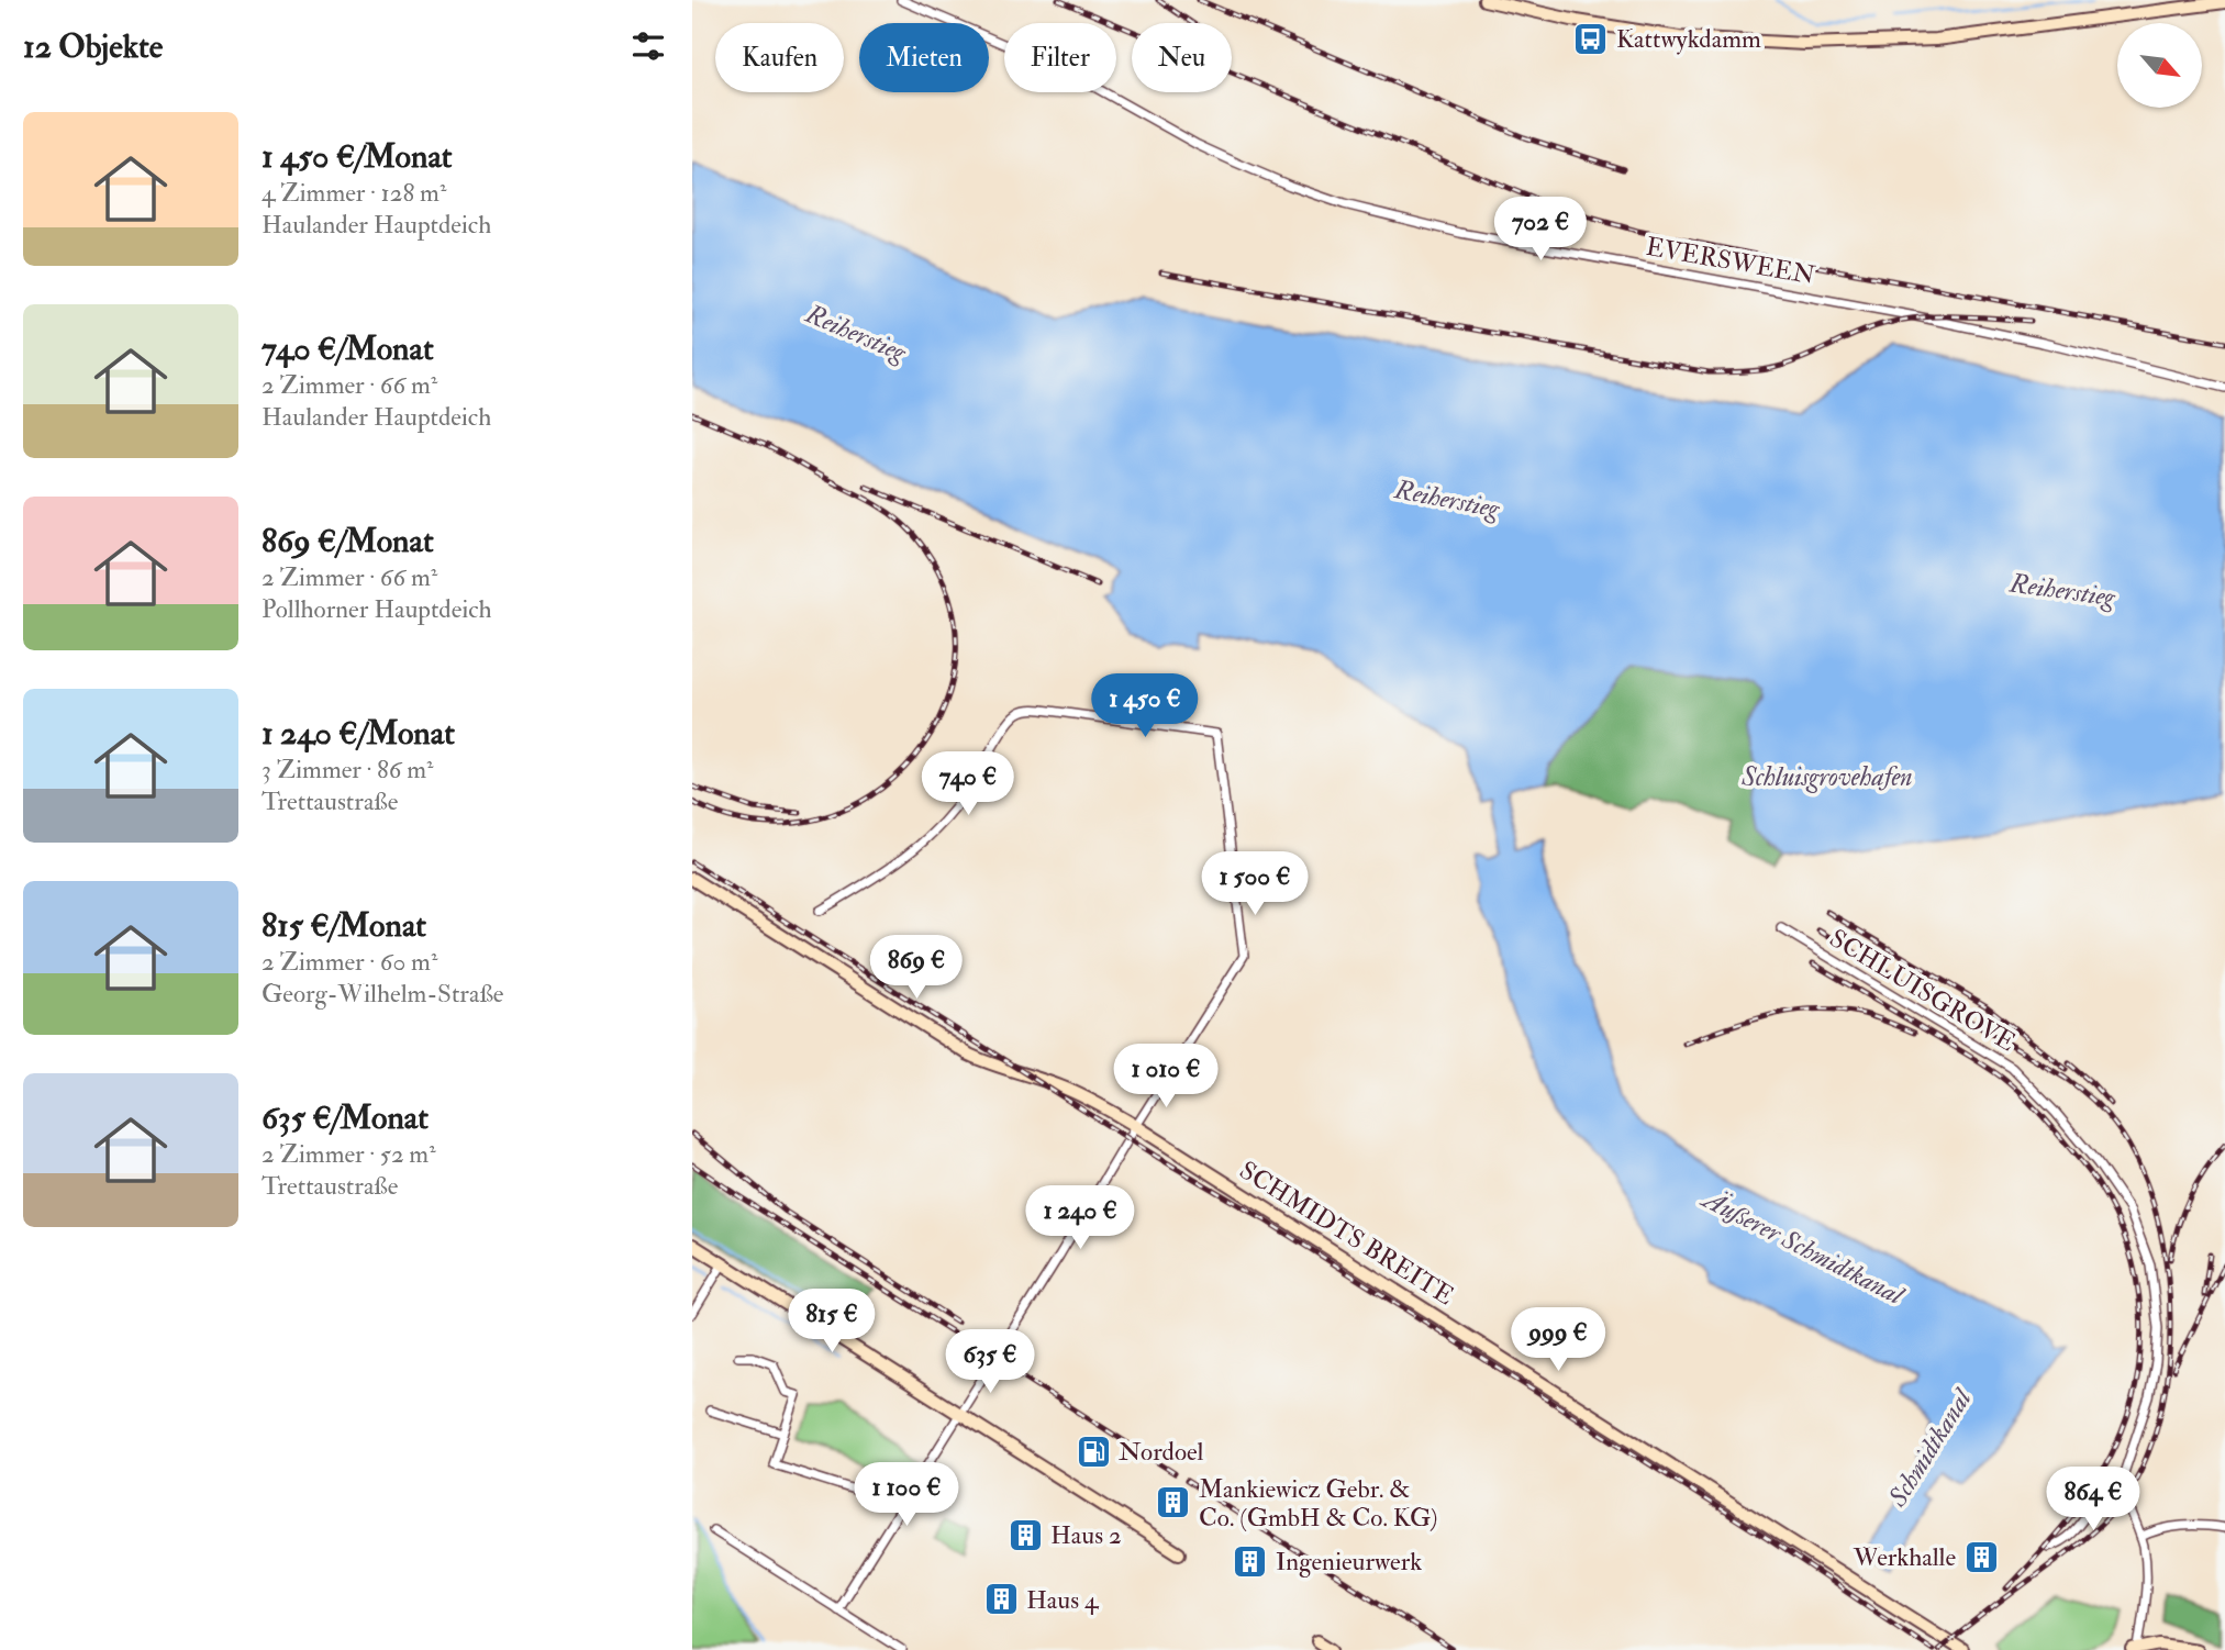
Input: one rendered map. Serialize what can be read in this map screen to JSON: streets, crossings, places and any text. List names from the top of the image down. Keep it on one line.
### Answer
{"streets":{"main road":["SCHMIDTS BREITE"],"street":["EVERSWEEN","SCHLUISGROVE"]},"water":["Reiherstieg","Schluisgrovehafen","Äußerer Schmidtkanal","Schmidtkanal"],"places":{"bus stop":["Kattwykdamm"],"fuel station":["Nordoel"],"building":["Mankiewicz Gebr. & Co. (GmbH & Co. KG)","Haus 2","Werkhalle","Ingenieurwerk","Haus 4"]},"north":"bottom right","page":{"heading":"12 Objekte","chip":["Kaufen","Mieten","Filter","Neu"],"list":[{"name":"1 450 €/Monat","note":"4 Zimmer · 128 m² · Haulander Hauptdeich"},{"name":"740 €/Monat","note":"2 Zimmer · 66 m² · Haulander Hauptdeich"},{"name":"869 €/Monat","note":"2 Zimmer · 66 m² · Pollhorner Hauptdeich"},{"name":"1 240 €/Monat","note":"3 Zimmer · 86 m² · Trettaustraße"},{"name":"815 €/Monat","note":"2 Zimmer · 60 m² · Georg-Wilhelm-Straße"},{"name":"635 €/Monat","note":"2 Zimmer · 52 m² · Trettaustraße"}],"price":["702 €","1 450 €","740 €","1 500 €","869 €","1 010 €","1 240 €","815 €","999 €","635 €","1 100 €","864 €"]}}
